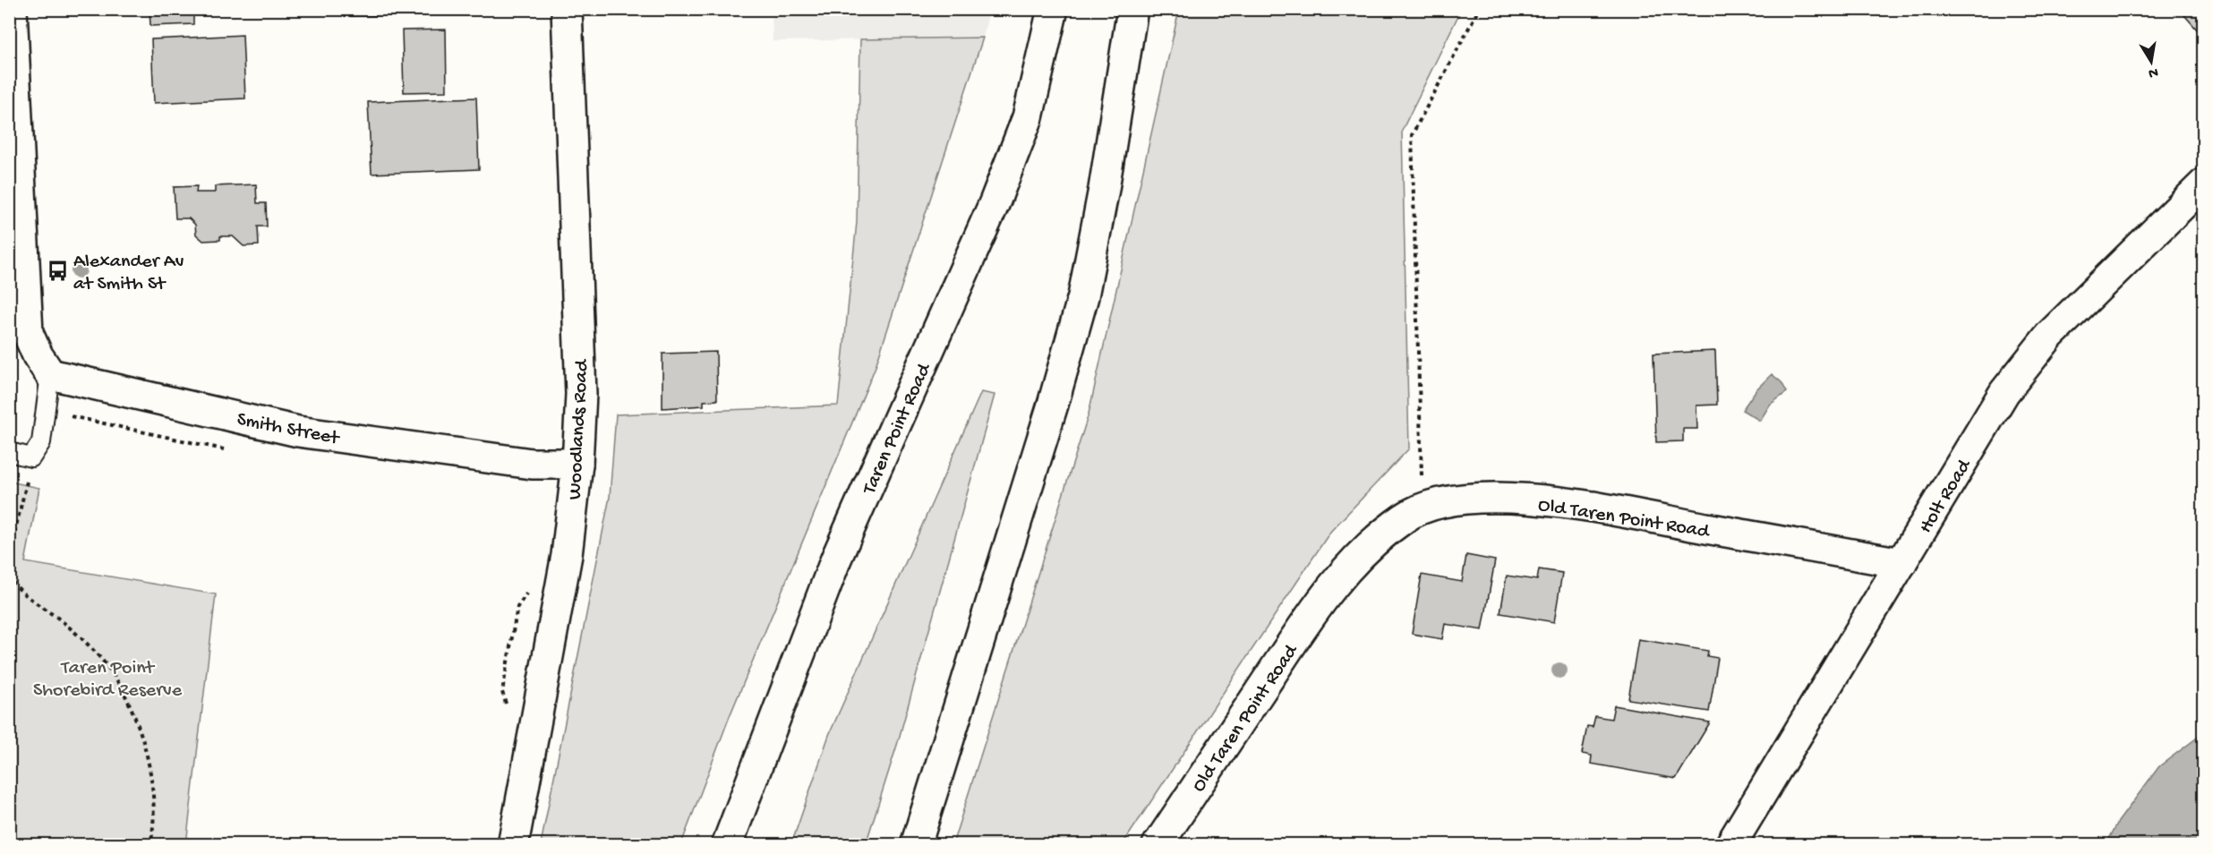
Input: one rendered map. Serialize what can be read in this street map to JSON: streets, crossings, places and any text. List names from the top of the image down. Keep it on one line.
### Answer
{"streets":{"street":["Smith Street","Taren Point Road","Woodlands Road","Holt Road","Old Taren Point Road"]},"crossings":[["Smith Street","Woodlands Road"],["Holt Road","Old Taren Point Road"]],"parks":["Taren Point Shorebird Reserve"],"places":{"bus stop":["Alexander Av at Smith St"]},"north":"bottom"}
